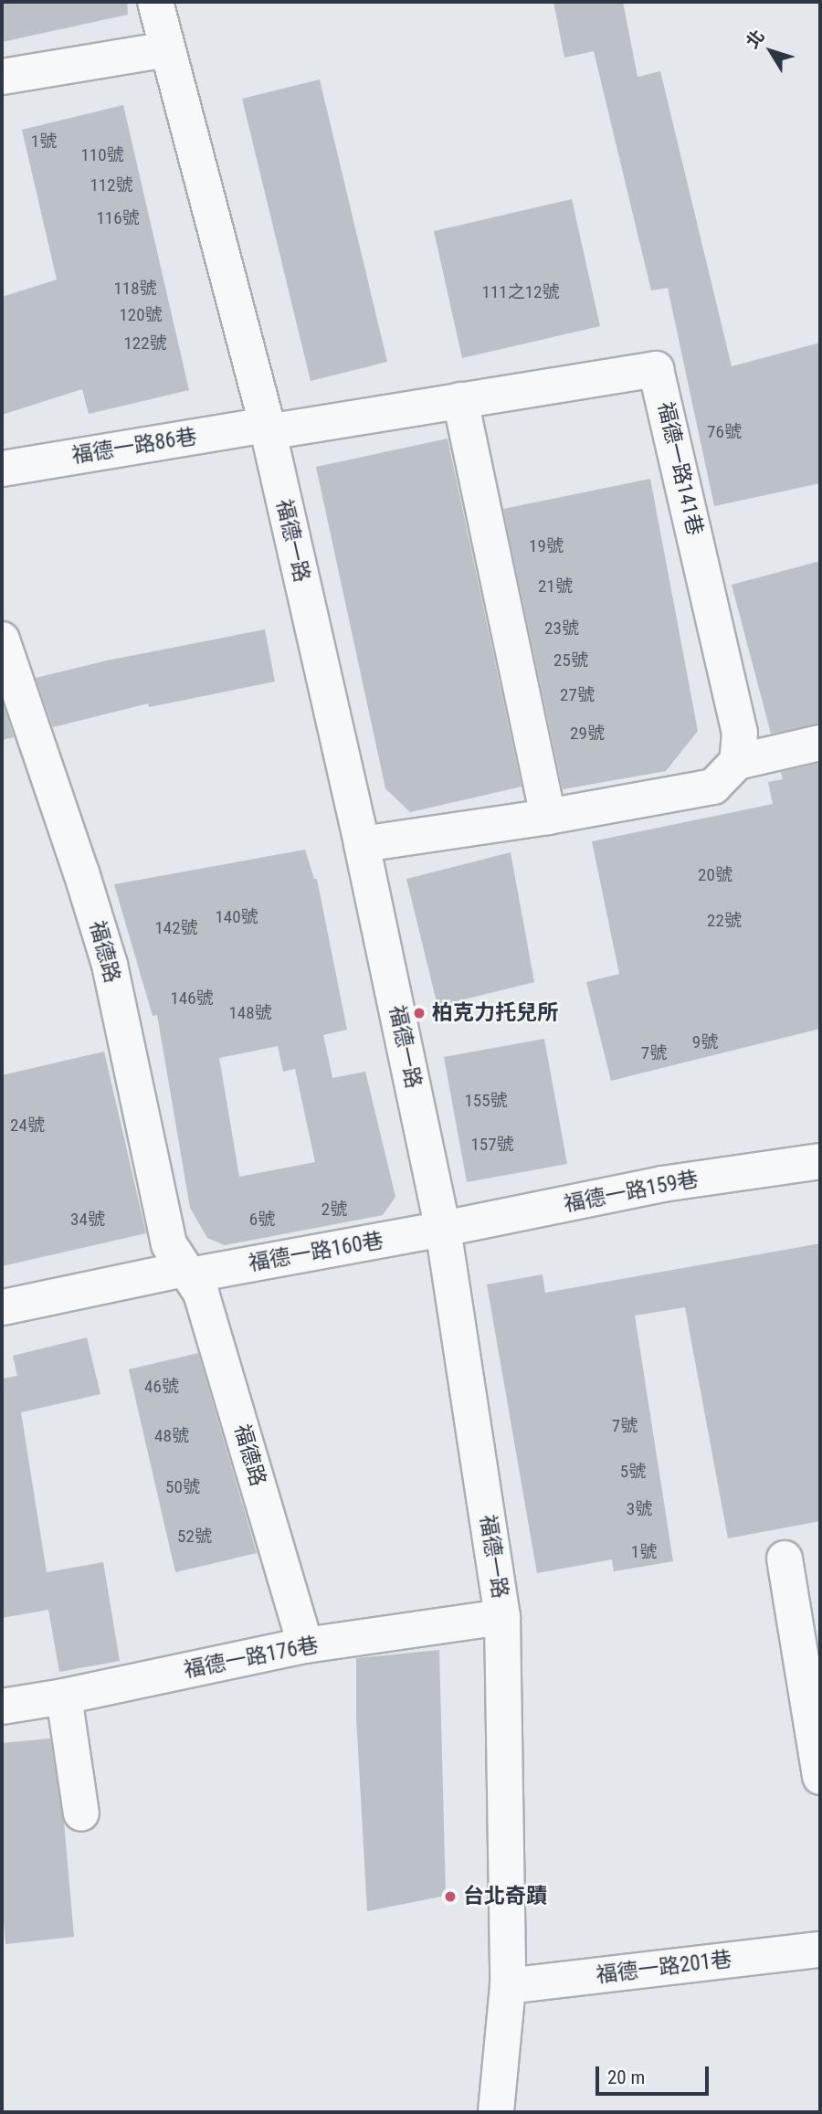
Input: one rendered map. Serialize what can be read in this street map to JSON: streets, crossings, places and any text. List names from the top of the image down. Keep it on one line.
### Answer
{"streets":{"street":["福德一路86巷","福德一路141巷","福德一路","福德路","福德一路159巷","福德一路160巷","福德一路176巷","福德一路201巷"]},"crossings":[["福德一路86巷","福德一路141巷"],["福德一路86巷","福德一路"],["福德一路141巷","福德一路"],["福德一路","福德一路159巷"],["福德一路","福德一路160巷"],["福德一路","福德一路176巷"],["福德一路","福德一路201巷"],["福德路","福德一路160巷"],["福德路","福德一路176巷"],["福德一路159巷","福德一路160巷"]],"places":["柏克力托兒所","台北奇蹟"],"house_numbers":["1號","110號","112號","116號","118號","111之12號","120號","122號","76號","19號","21號","23號","25號","27號","29號","20號","140號","22號","142號","146號","148號","9號","7號","155號","24號","157號","2號","34號","6號","46號","7號","48號","5號","50號","3號","52號","1號"],"scale_bar":"20 m","north":"top left"}
